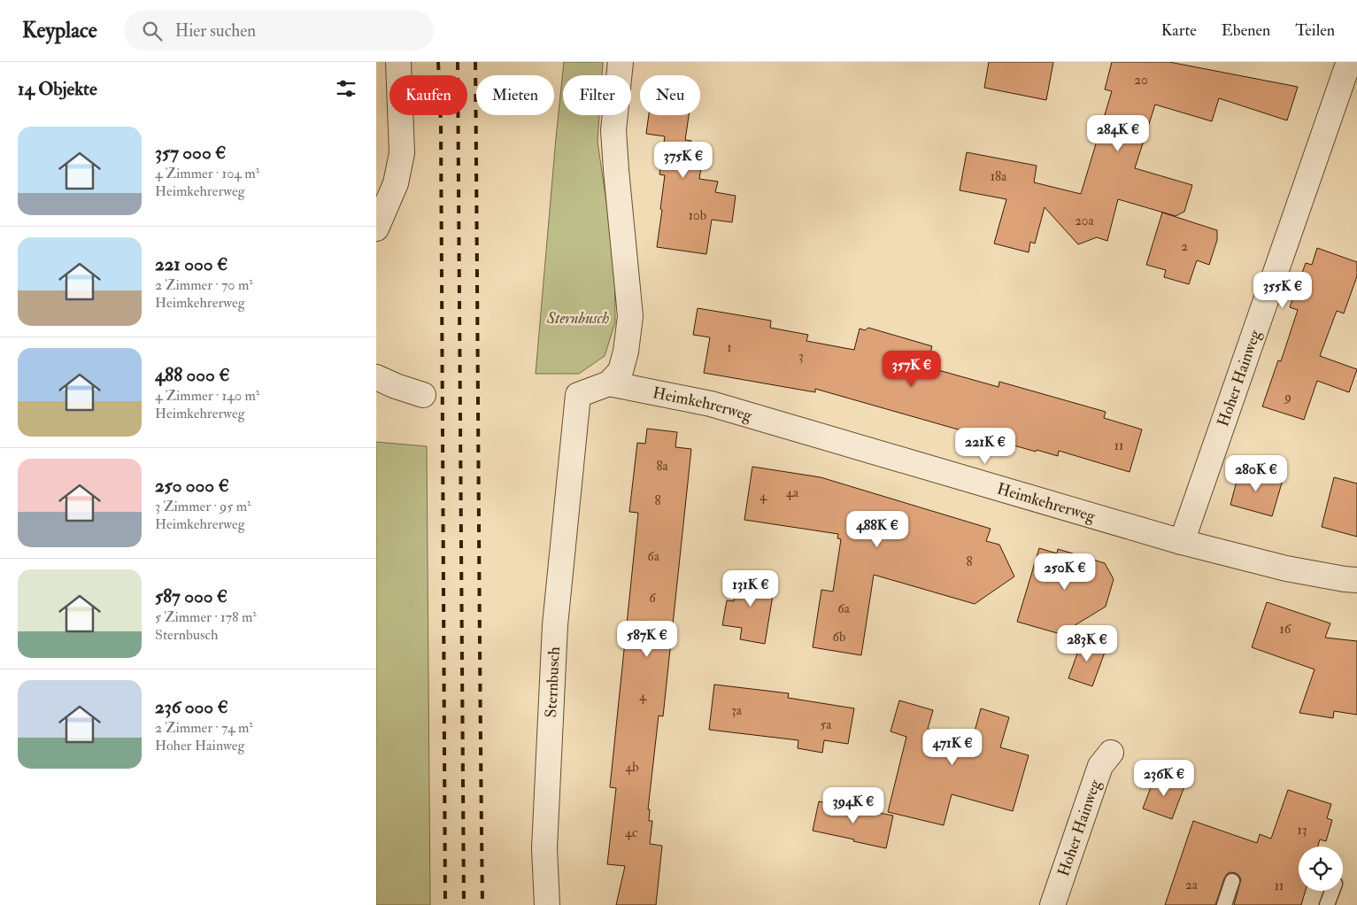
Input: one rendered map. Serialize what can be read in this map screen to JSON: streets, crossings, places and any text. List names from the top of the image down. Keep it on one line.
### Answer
{"streets":{"street":["Hoher Hainweg","Heimkehrerweg","Sternbusch"]},"crossings":[["Hoher Hainweg","Heimkehrerweg"],["Heimkehrerweg","Sternbusch"]],"parks":["Sternbusch"],"house_numbers":["20","18a","10b","20a","2","1","3","9","11","8a","4a","4","8","6a","8","6","6a","16","6b","4","3a","5a","4b","13","4c","2a","11"],"page":{"header":"Keyplace","search":"Hier suchen","nav":["Karte","Ebenen","Teilen"],"heading":"14 Objekte","chip":["Kaufen","Mieten","Filter","Neu"],"list":[{"name":"357 000 €","note":"4 Zimmer · 104 m² · Heimkehrerweg"},{"name":"221 000 €","note":"2 Zimmer · 70 m² · Heimkehrerweg"},{"name":"488 000 €","note":"4 Zimmer · 140 m² · Heimkehrerweg"},{"name":"250 000 €","note":"3 Zimmer · 95 m² · Heimkehrerweg"},{"name":"587 000 €","note":"5 Zimmer · 178 m² · Sternbusch"},{"name":"236 000 €","note":"2 Zimmer · 74 m² · Hoher Hainweg"}],"price":["284K €","375K €","355K €","357K €","221K €","280K €","488K €","250K €","131K €","587K €","283K €","471K €","236K €","394K €"]}}
